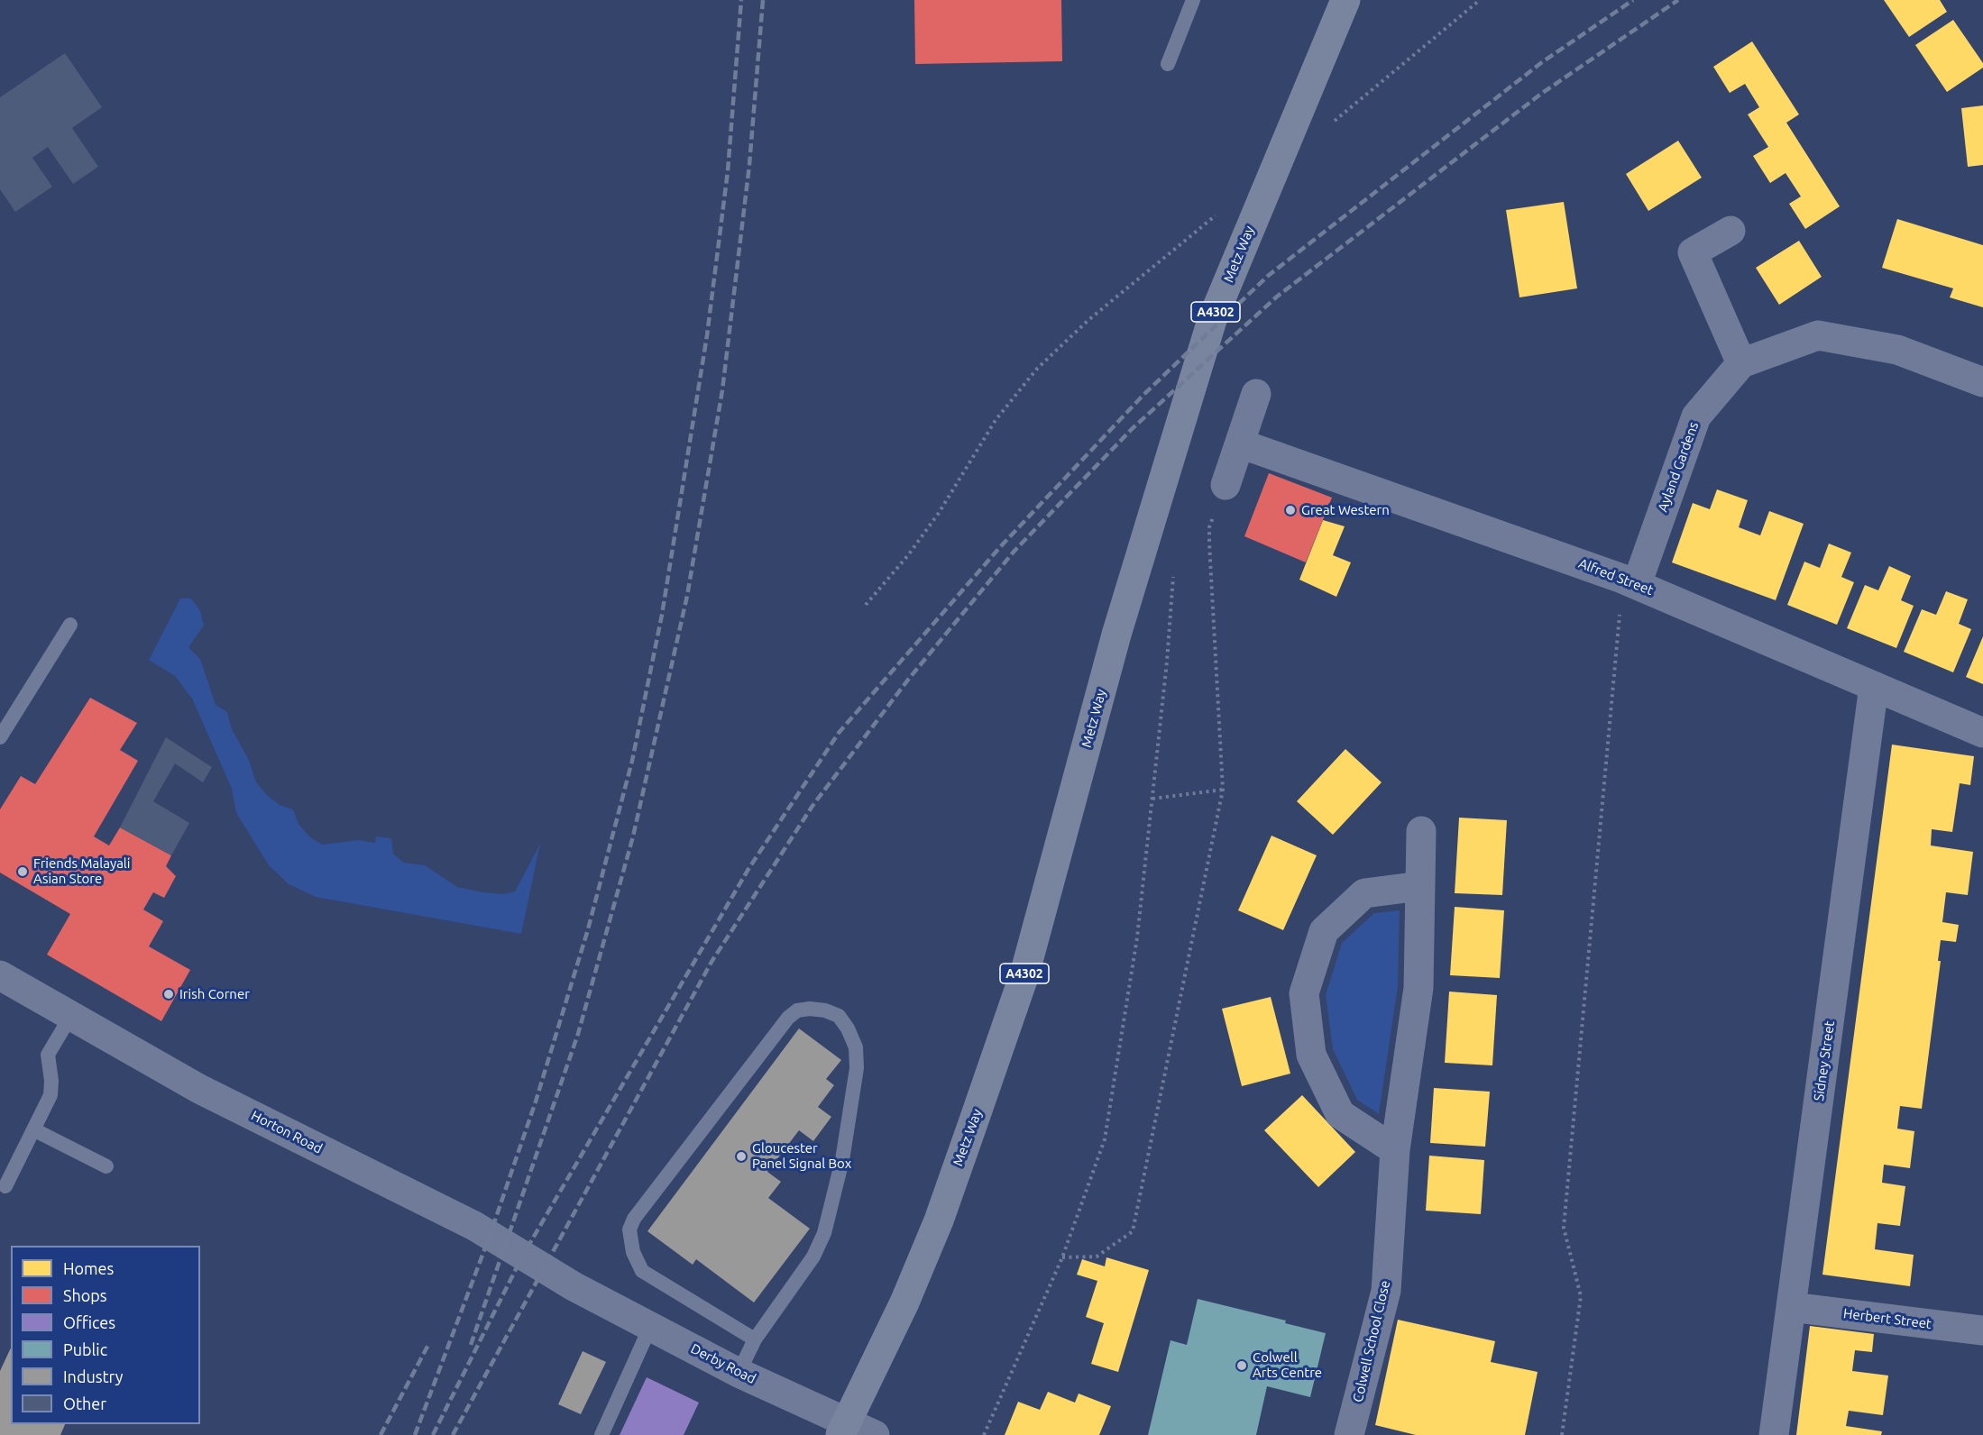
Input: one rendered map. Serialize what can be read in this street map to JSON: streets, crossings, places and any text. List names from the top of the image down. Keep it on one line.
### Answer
{"streets":{"main road":["Metz Way","A4302"],"street":["Ayland Gardens","Alfred Street","Sidney Street","Horton Road","Herbert Street","Colwell School Close","Derby Road"]},"crossings":[["Ayland Gardens","Alfred Street"],["Alfred Street","Sidney Street"],["Sidney Street","Herbert Street"],["Horton Road","Derby Road"]],"places":["Great Western","Friends Malayali Asian Store","Irish Corner","Gloucester Panel Signal Box","Colwell Arts Centre"],"legend":["Homes","Shops","Offices","Public","Industry","Other"]}
